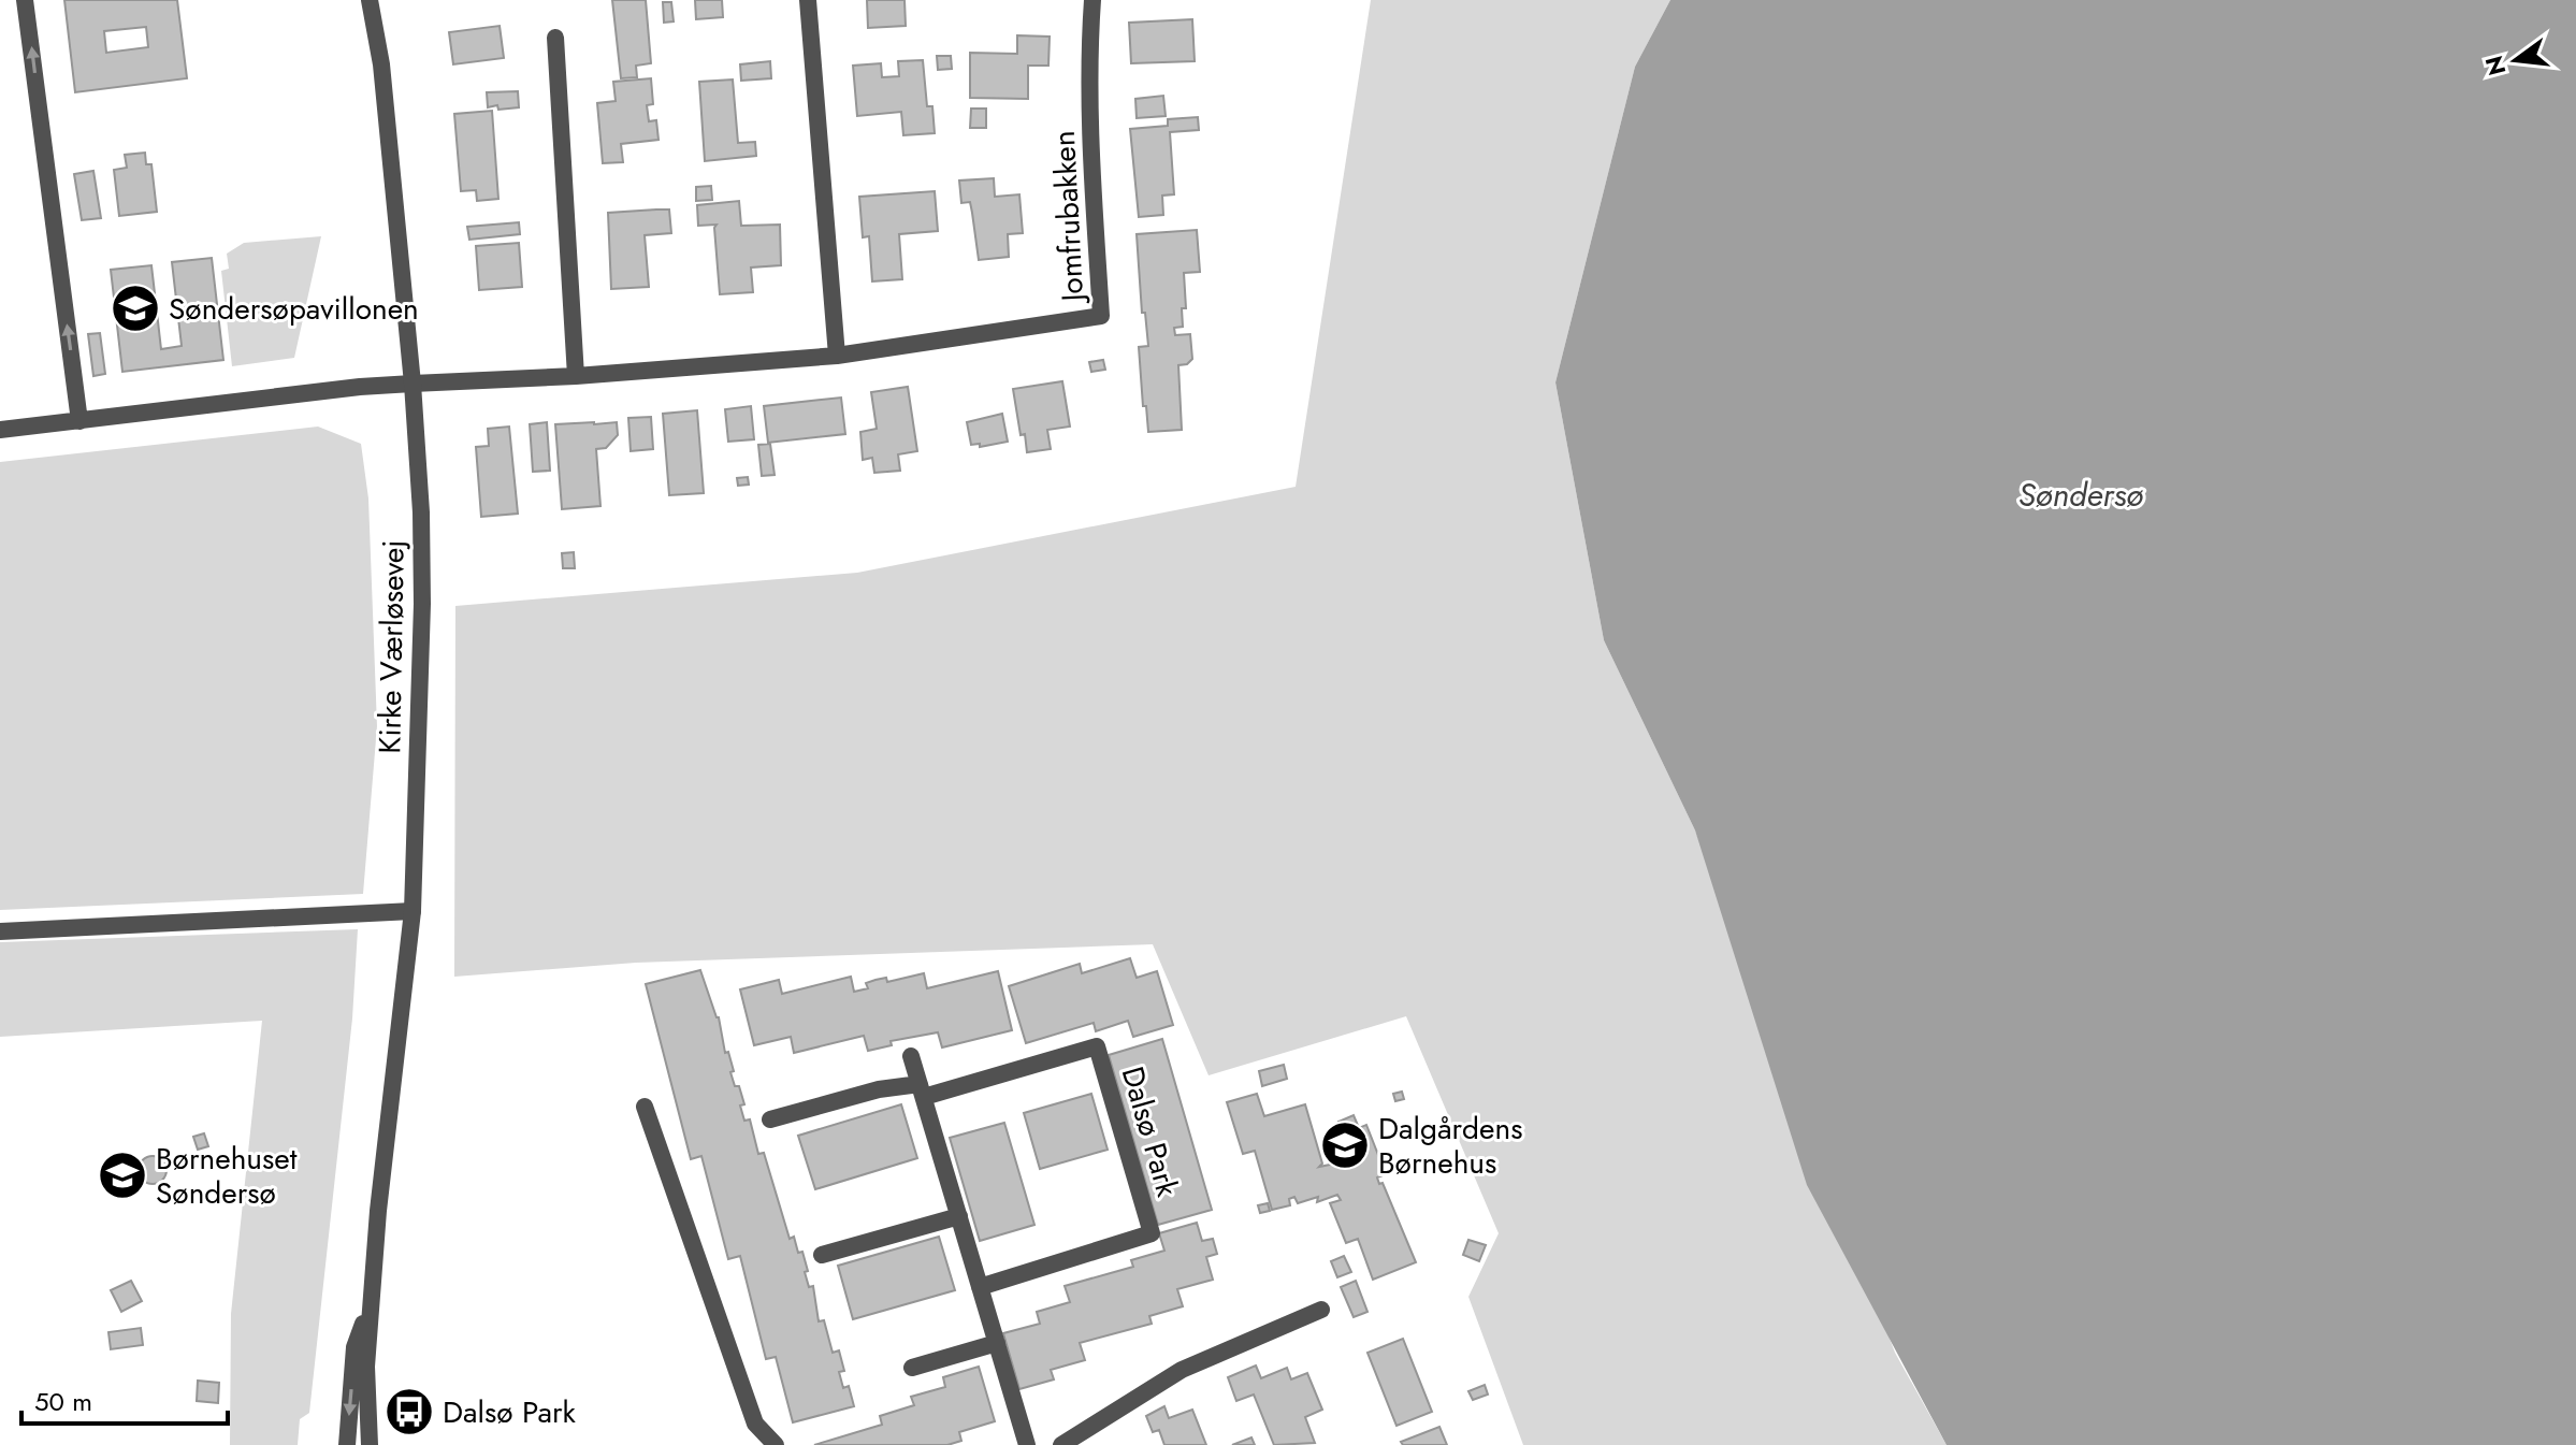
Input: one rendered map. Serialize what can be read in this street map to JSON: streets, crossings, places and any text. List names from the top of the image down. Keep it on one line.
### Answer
{"streets":{"street":["Jomfrubakken","Kirke Værløsevej","Dalsø Park"]},"crossings":[["Jomfrubakken","Kirke Værløsevej"]],"water":["Søndersø"],"places":{"school or university":["Søndersøpavillonen","Dalgårdens Børnehus","Børnehuset Søndersø"],"bus stop":["Dalsø Park"]},"scale_bar":"50 m","north":"left"}
